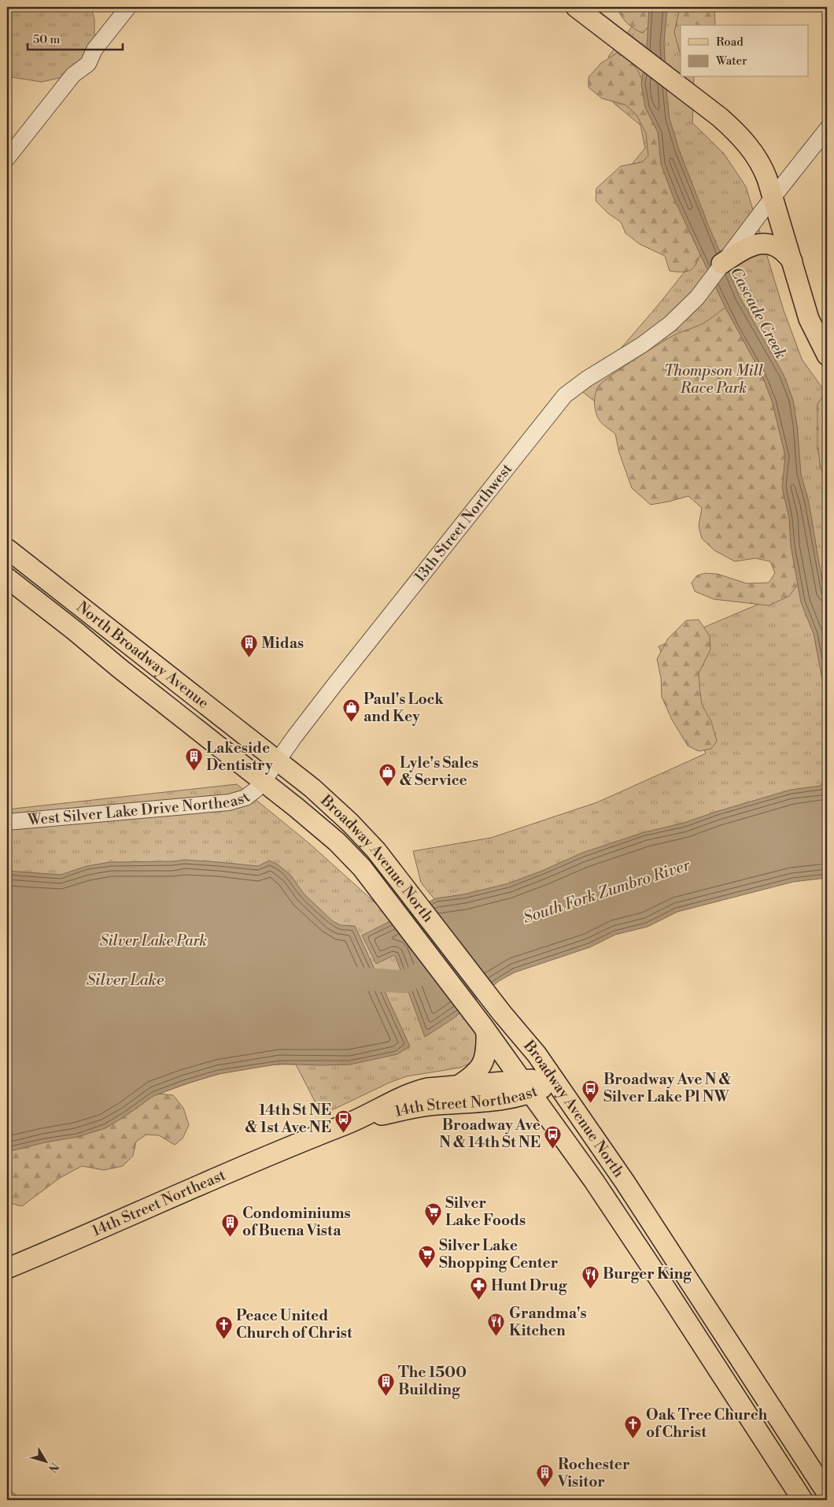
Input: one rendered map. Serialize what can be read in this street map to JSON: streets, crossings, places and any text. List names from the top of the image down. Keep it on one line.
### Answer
{"streets":{"main road":["North Broadway Avenue","Broadway Avenue North","14th Street Northeast"],"street":["13th Street Northwest","West Silver Lake Drive Northeast"]},"crossings":[["13th Street Northwest","North Broadway Avenue"],["13th Street Northwest","West Silver Lake Drive Northeast"],["13th Street Northwest","Broadway Avenue North"],["North Broadway Avenue","West Silver Lake Drive Northeast"],["North Broadway Avenue","Broadway Avenue North"],["West Silver Lake Drive Northeast","Broadway Avenue North"],["Broadway Avenue North","14th Street Northeast"]],"water":["Cascade Creek","South Fork Zumbro River","Silver Lake"],"parks":["Thompson Mill Race Park","Silver Lake Park"],"places":{"building":["Midas","Lakeside Dentistry","Condominiums of Buena Vista","The 1500 Building","Rochester Visitor"],"shop":["Paul's Lock and Key","Lyle's Sales & Service"],"bus stop":["Broadway Ave N & Silver Lake Pl NW","14th St NE & 1st Ave NE","Broadway Ave N & 14th St NE"],"supermarket":["Silver Lake Foods","Silver Lake Shopping Center"],"restaurant":["Burger King","Grandma's Kitchen"],"pharmacy":["Hunt Drug"],"church":["Peace United Church of Christ","Oak Tree Church of Christ"]},"legend":["Road","Water"],"scale_bar":"50 m","north":"bottom right"}
